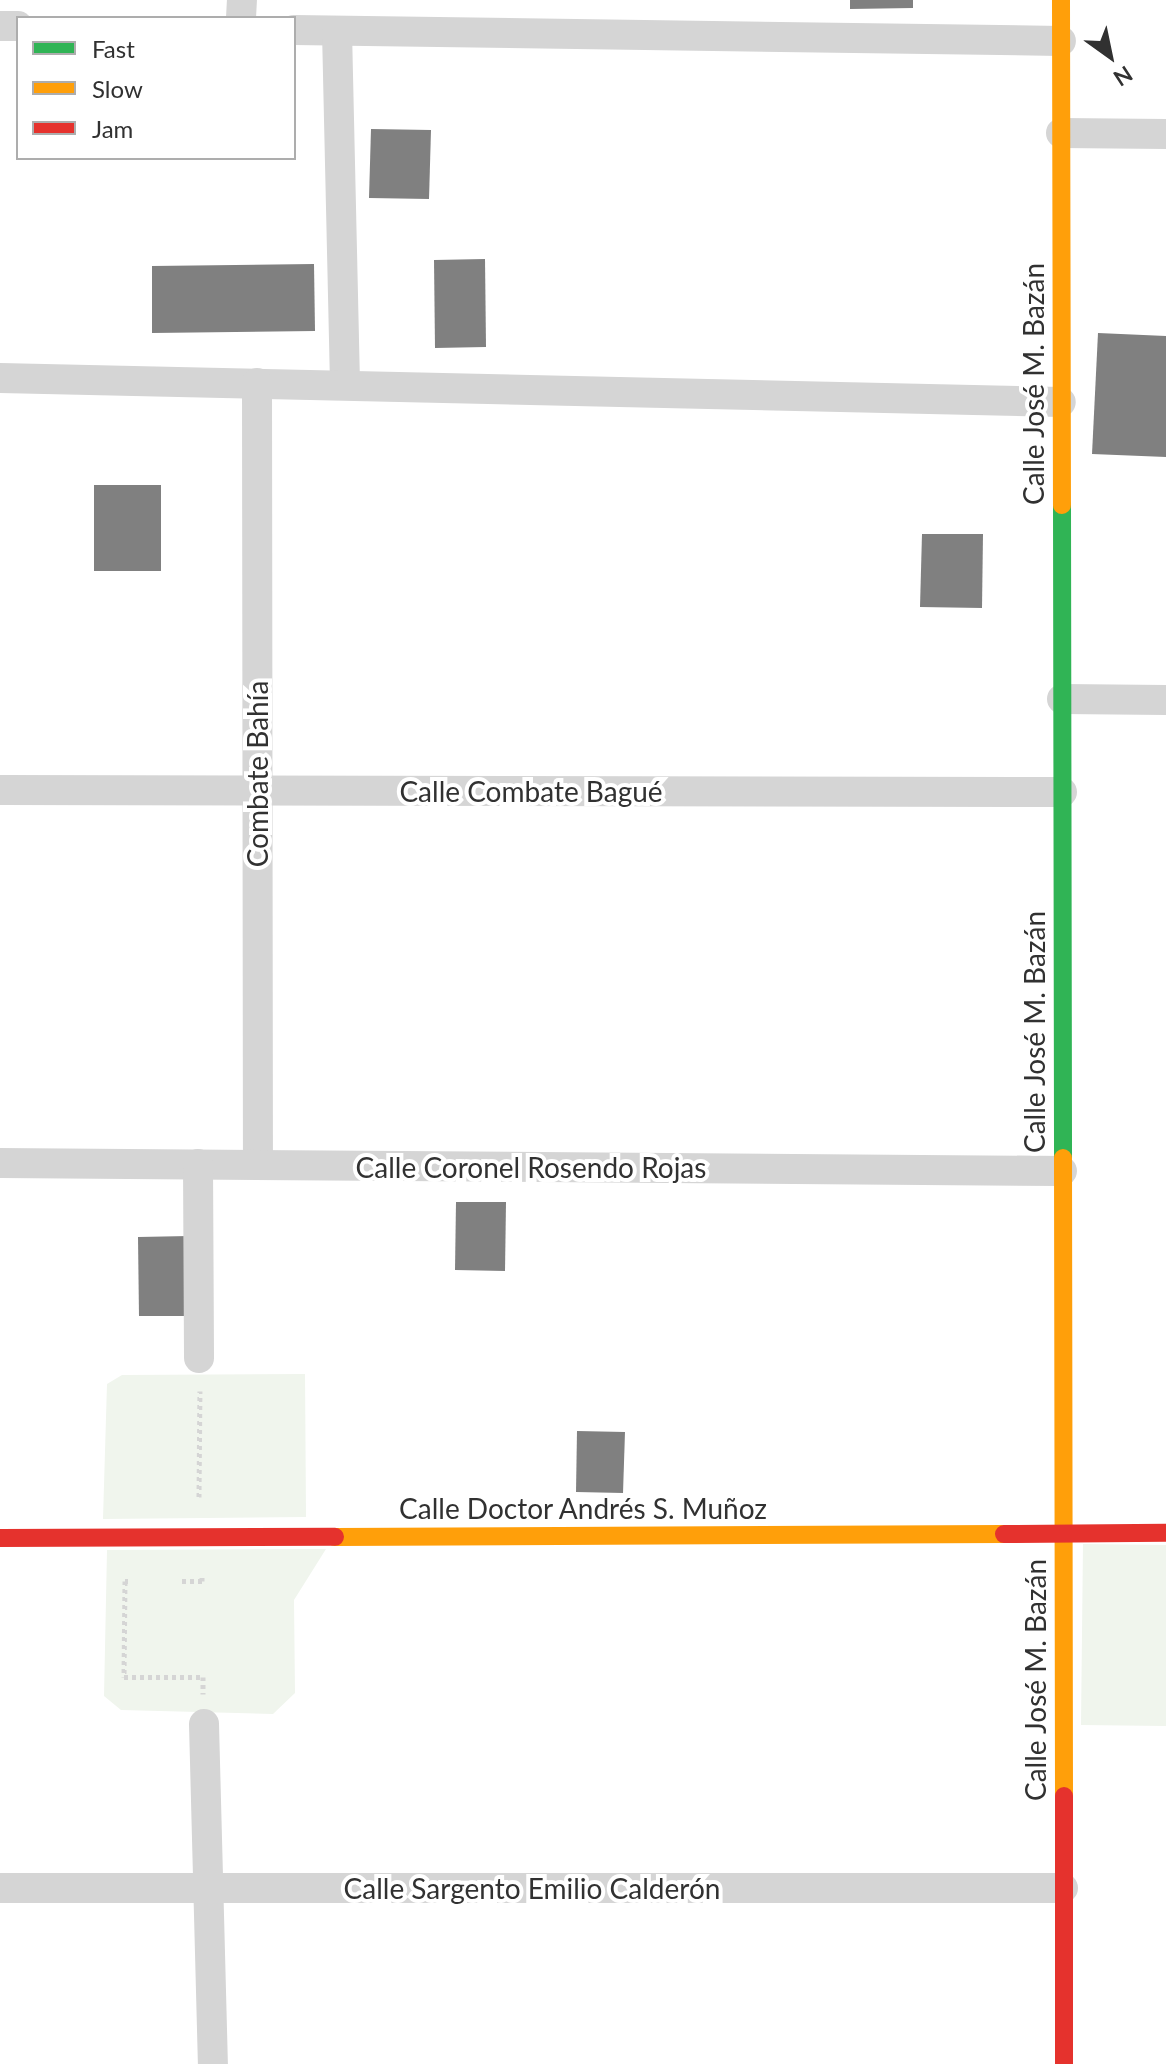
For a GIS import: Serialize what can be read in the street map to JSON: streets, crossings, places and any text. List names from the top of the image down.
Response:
{
  "streets": {
    "street": [
      "Calle José M. Bazán",
      "Combate Bahía",
      "Calle Combate Bagué",
      "Calle Coronel Rosendo Rojas",
      "Calle Doctor Andrés S. Muñoz",
      "Calle Sargento Emilio Calderón"
    ]
  },
  "crossings": [
    ["Calle José M. Bazán", "Calle Combate Bagué"],
    ["Calle José M. Bazán", "Calle Coronel Rosendo Rojas"],
    ["Calle José M. Bazán", "Calle Doctor Andrés S. Muñoz"],
    ["Calle José M. Bazán", "Calle Sargento Emilio Calderón"],
    ["Combate Bahía", "Calle Combate Bagué"],
    ["Combate Bahía", "Calle Coronel Rosendo Rojas"]
  ],
  "legend": ["Fast", "Slow", "Jam"],
  "north": "bottom right"
}
